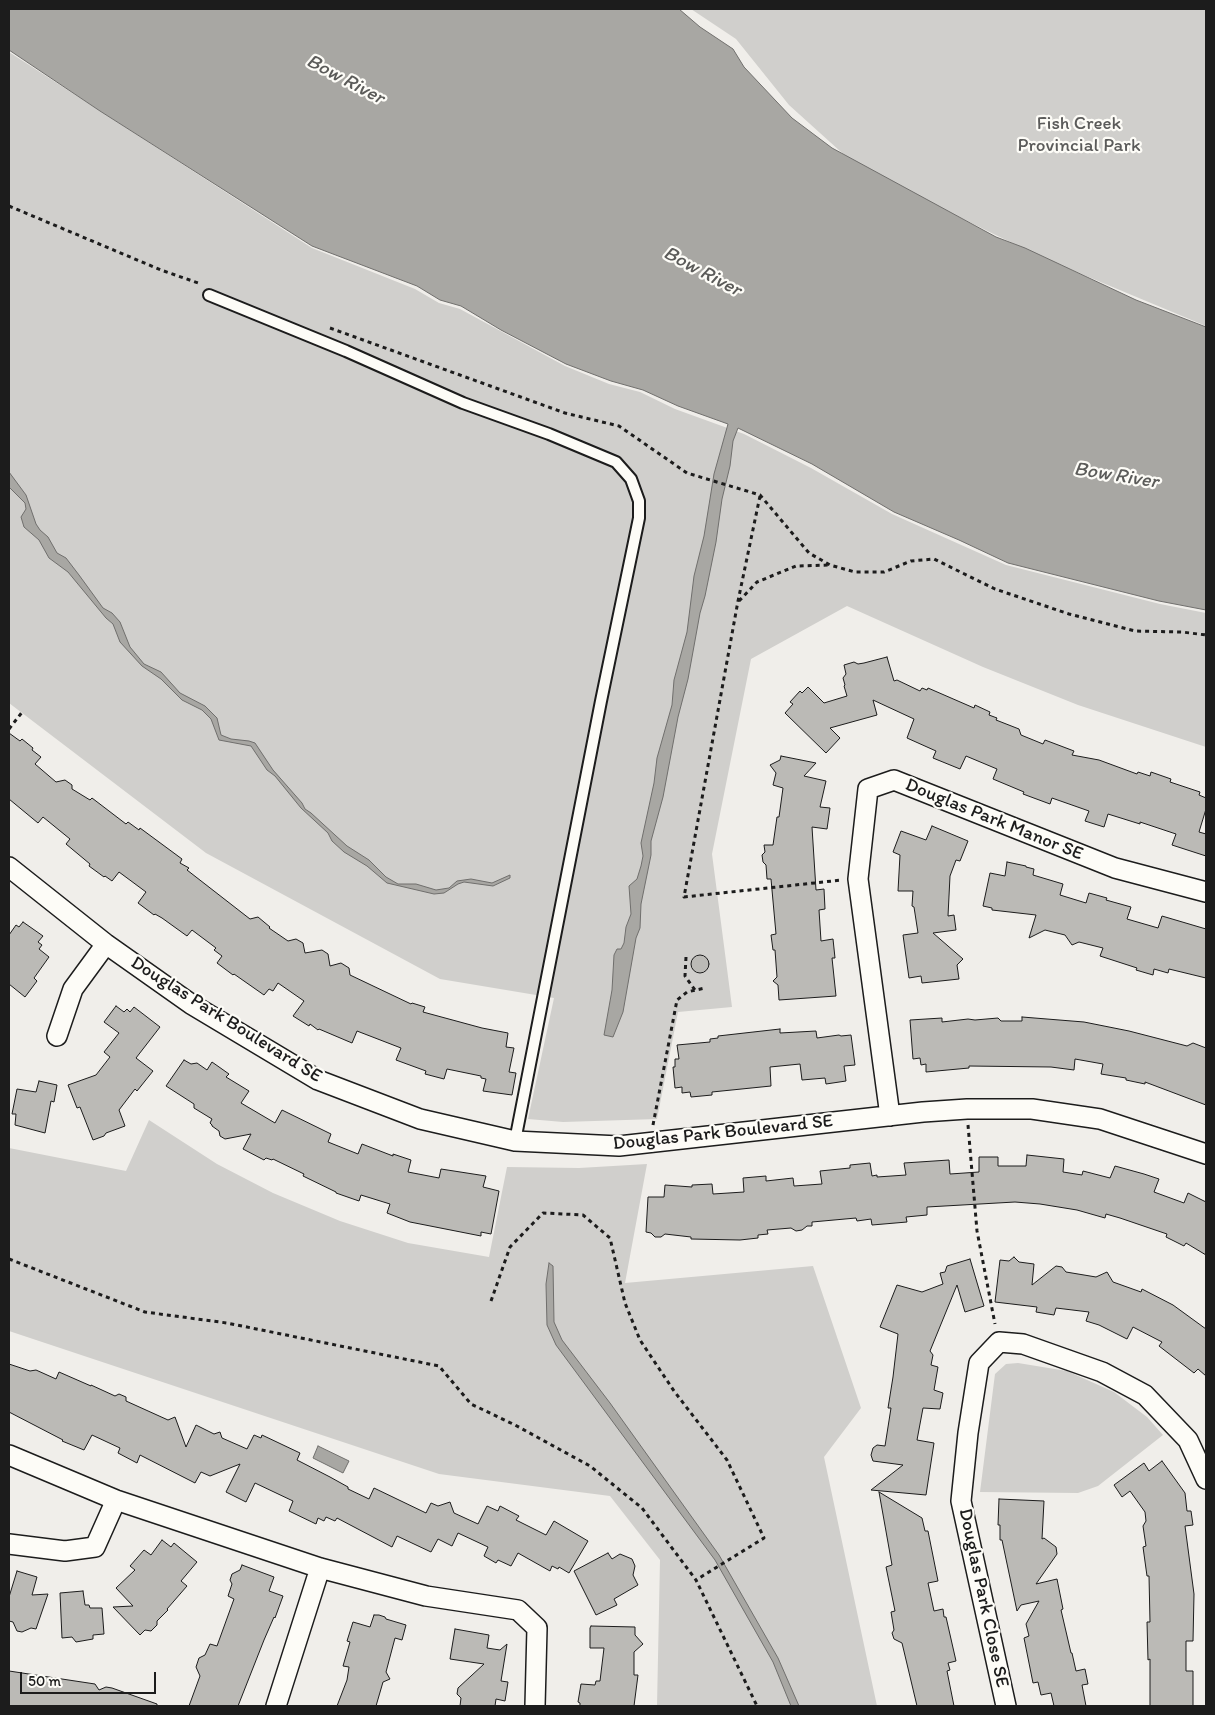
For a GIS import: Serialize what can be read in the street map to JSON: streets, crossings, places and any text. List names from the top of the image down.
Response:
{
  "streets": {
    "street": ["Douglas Park Manor SE", "Douglas Park Boulevard SE", "Douglas Park Close SE"]
  },
  "crossings": [
    ["Douglas Park Manor SE", "Douglas Park Boulevard SE"]
  ],
  "water": ["Bow River"],
  "parks": ["Fish Creek Provincial Park"],
  "scale_bar": "50 m"
}
